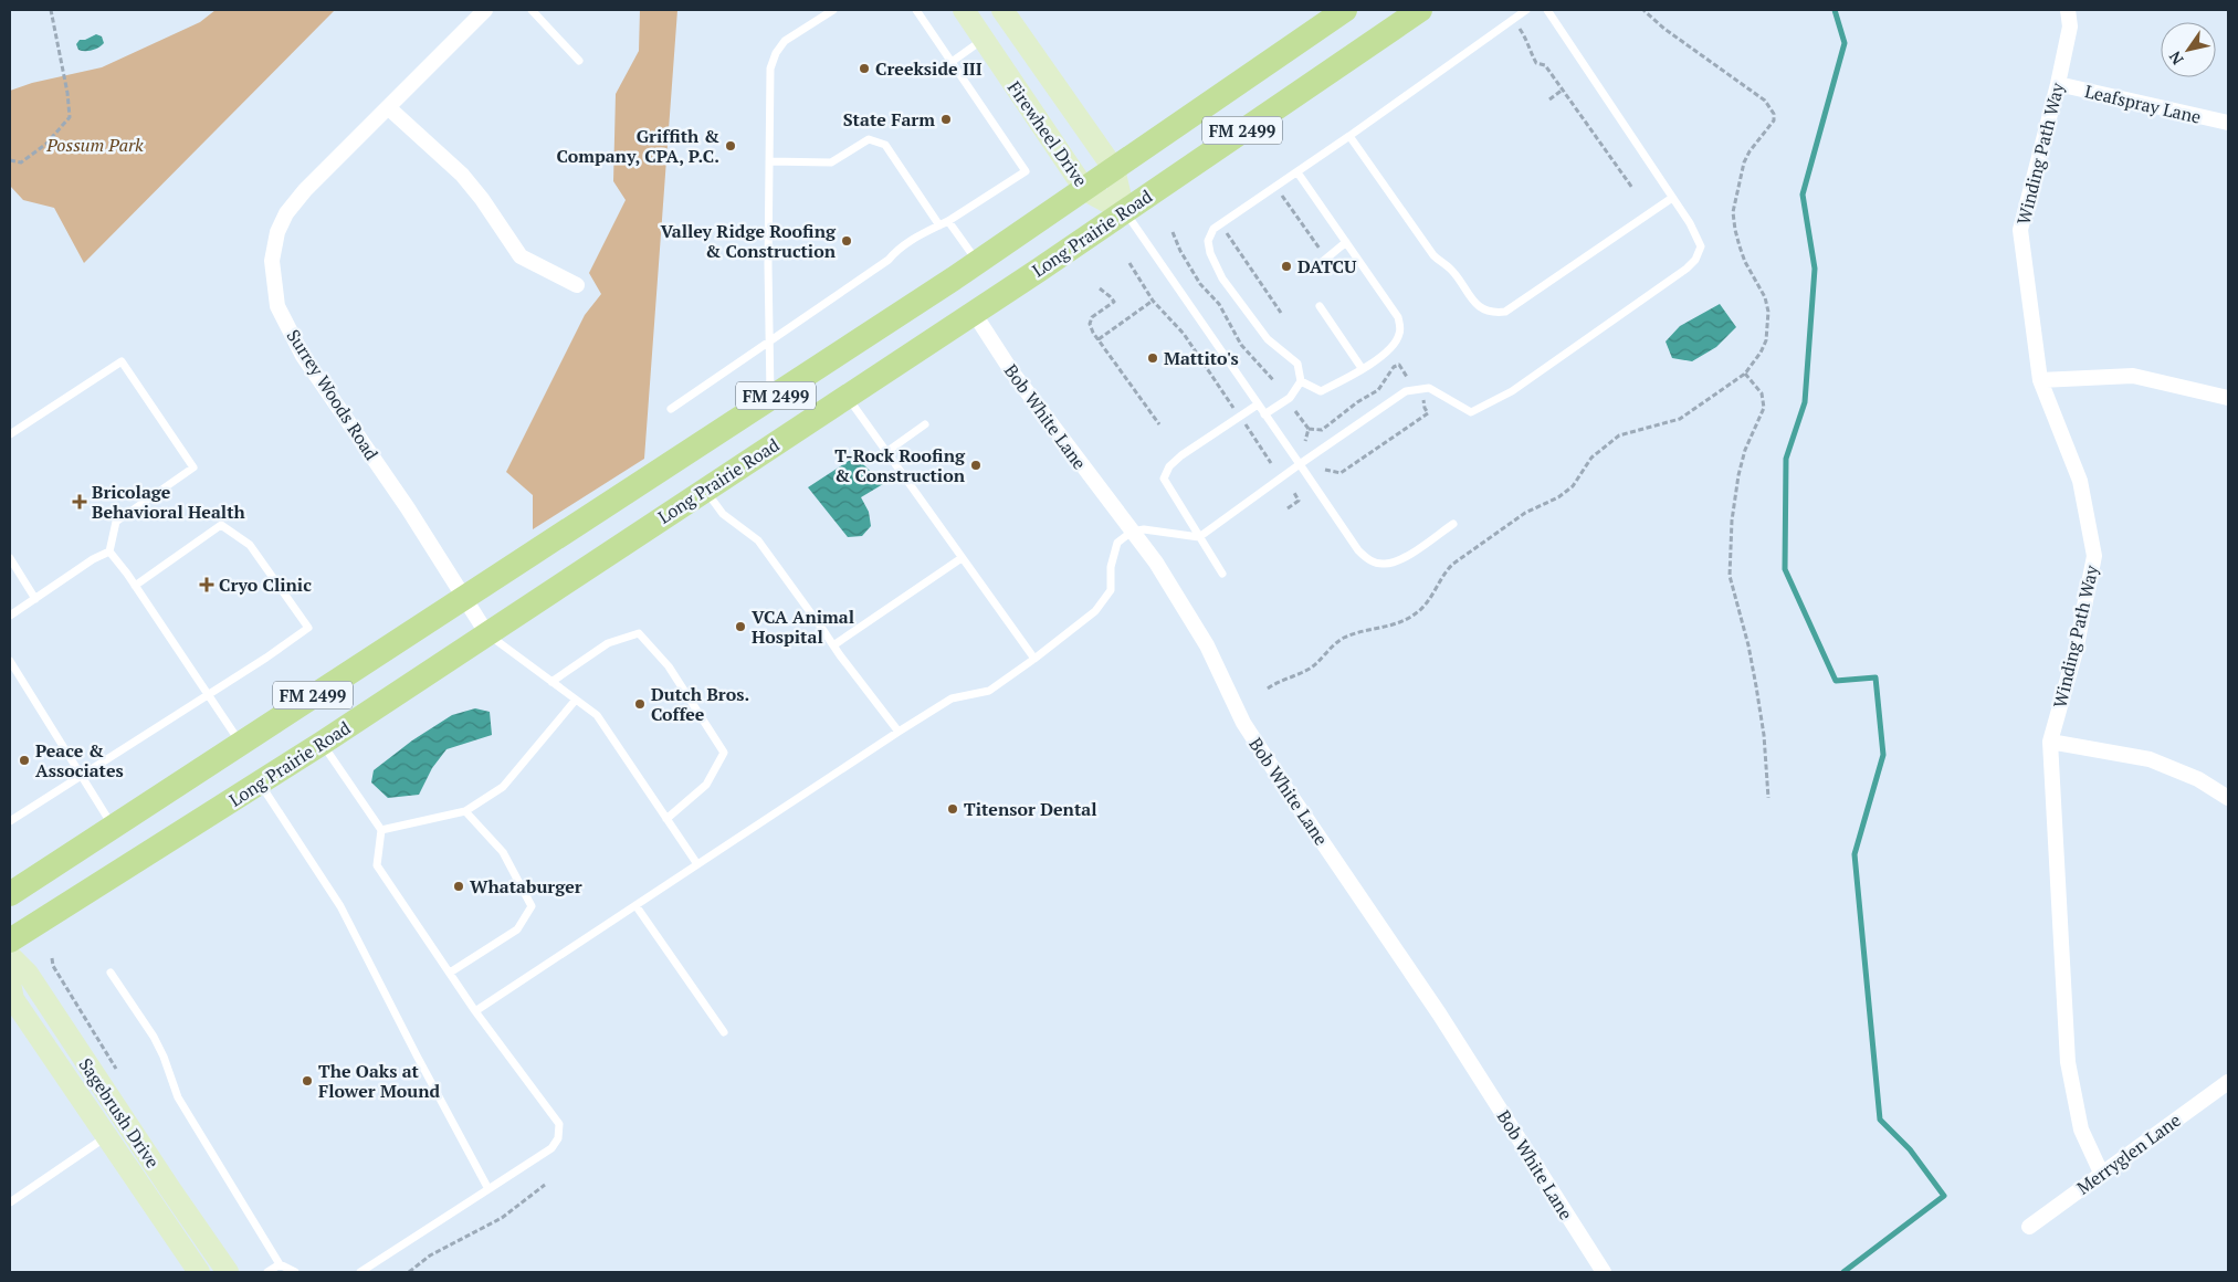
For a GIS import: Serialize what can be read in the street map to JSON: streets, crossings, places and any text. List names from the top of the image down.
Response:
{
  "streets": {
    "main road": ["FM 2499", "Long Prairie Road"],
    "street": [
      "Leafspray Lane",
      "Firewheel Drive",
      "Winding Path Way",
      "Surrey Woods Road",
      "Bob White Lane",
      "Sagebrush Drive",
      "Merryglen Lane"
    ]
  },
  "crossings": [
    ["Leafspray Lane", "Winding Path Way"],
    ["FM 2499", "Firewheel Drive"],
    ["FM 2499", "Surrey Woods Road"],
    ["Firewheel Drive", "Long Prairie Road"],
    ["Winding Path Way", "Merryglen Lane"],
    ["Long Prairie Road", "Surrey Woods Road"],
    ["Long Prairie Road", "Bob White Lane"]
  ],
  "parks": ["Possum Park"],
  "places": {
    "other": [
      "Creekside III",
      "State Farm",
      "Griffith & Company, CPA, P.C.",
      "Valley Ridge Roofing & Construction",
      "DATCU",
      "Mattito's",
      "T-Rock Roofing & Construction",
      "VCA Animal Hospital",
      "Dutch Bros. Coffee",
      "Peace & Associates",
      "Titensor Dental",
      "Whataburger",
      "The Oaks at Flower Mound"
    ],
    "health": ["Bricolage Behavioral Health", "Cryo Clinic"]
  },
  "north": "bottom left"
}
